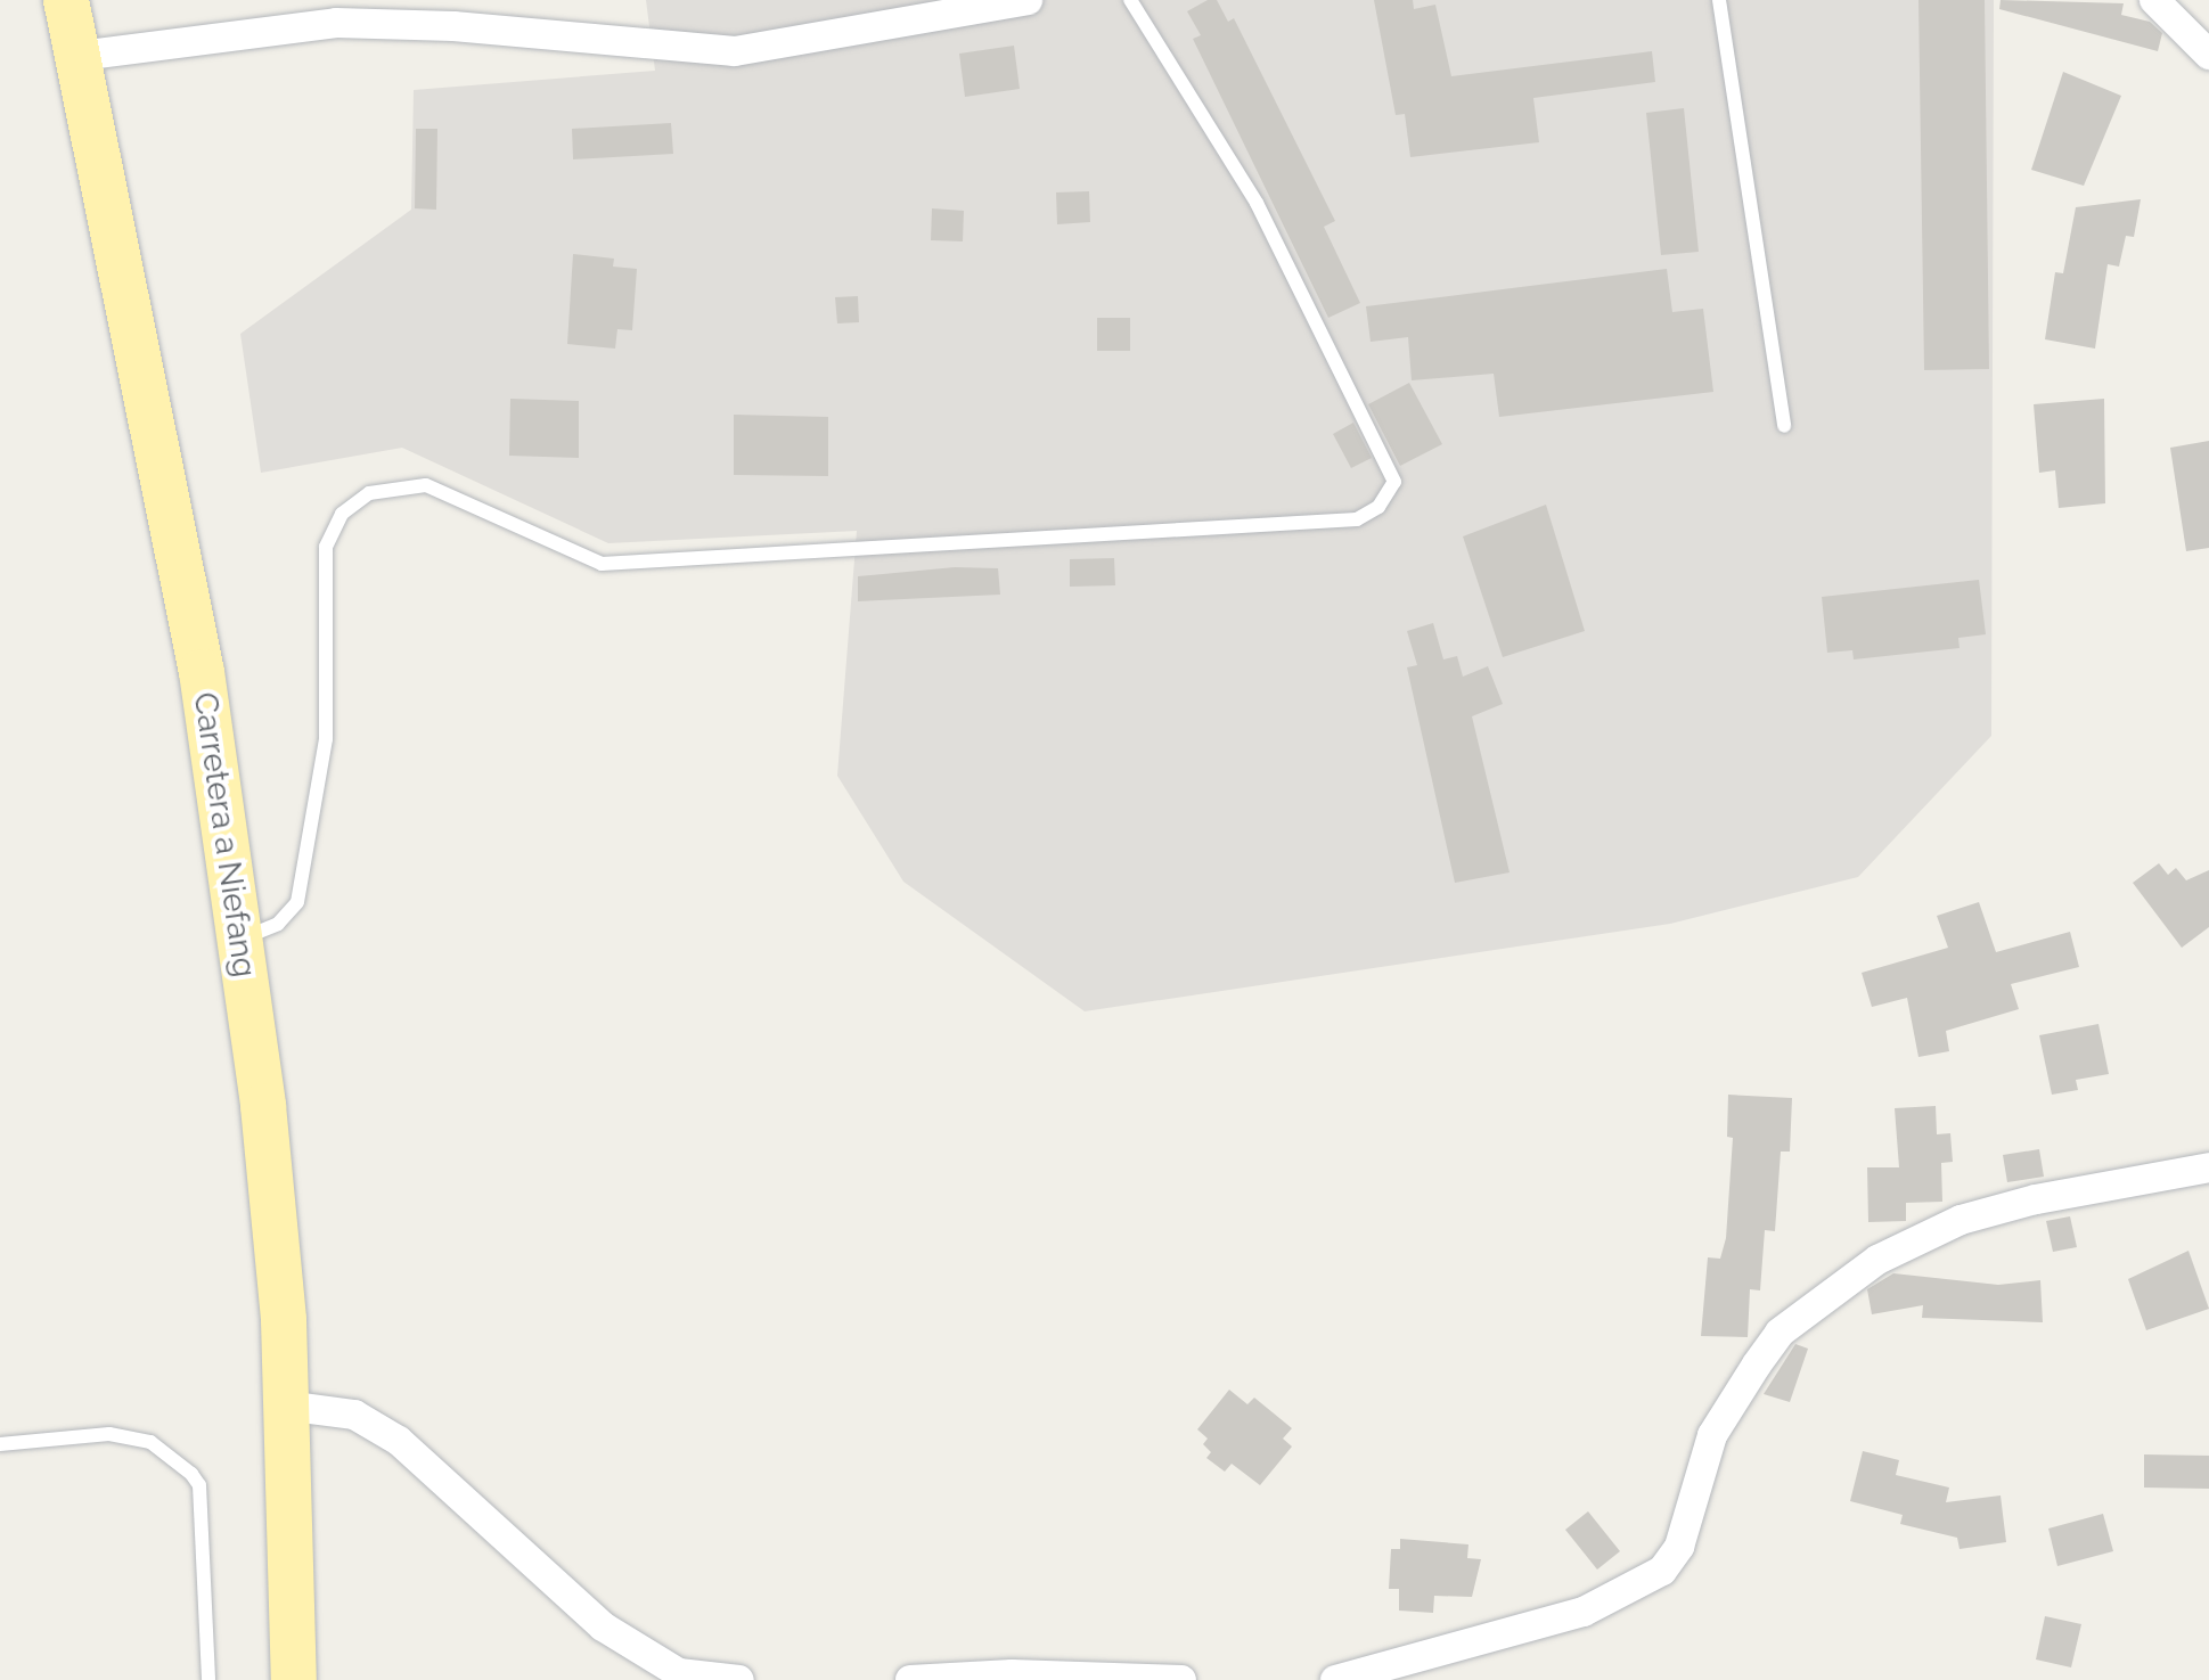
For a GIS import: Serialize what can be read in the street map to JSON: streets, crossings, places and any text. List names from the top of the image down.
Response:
{
  "streets": {
    "main road": ["Carretera a Niefang"]
  }
}
